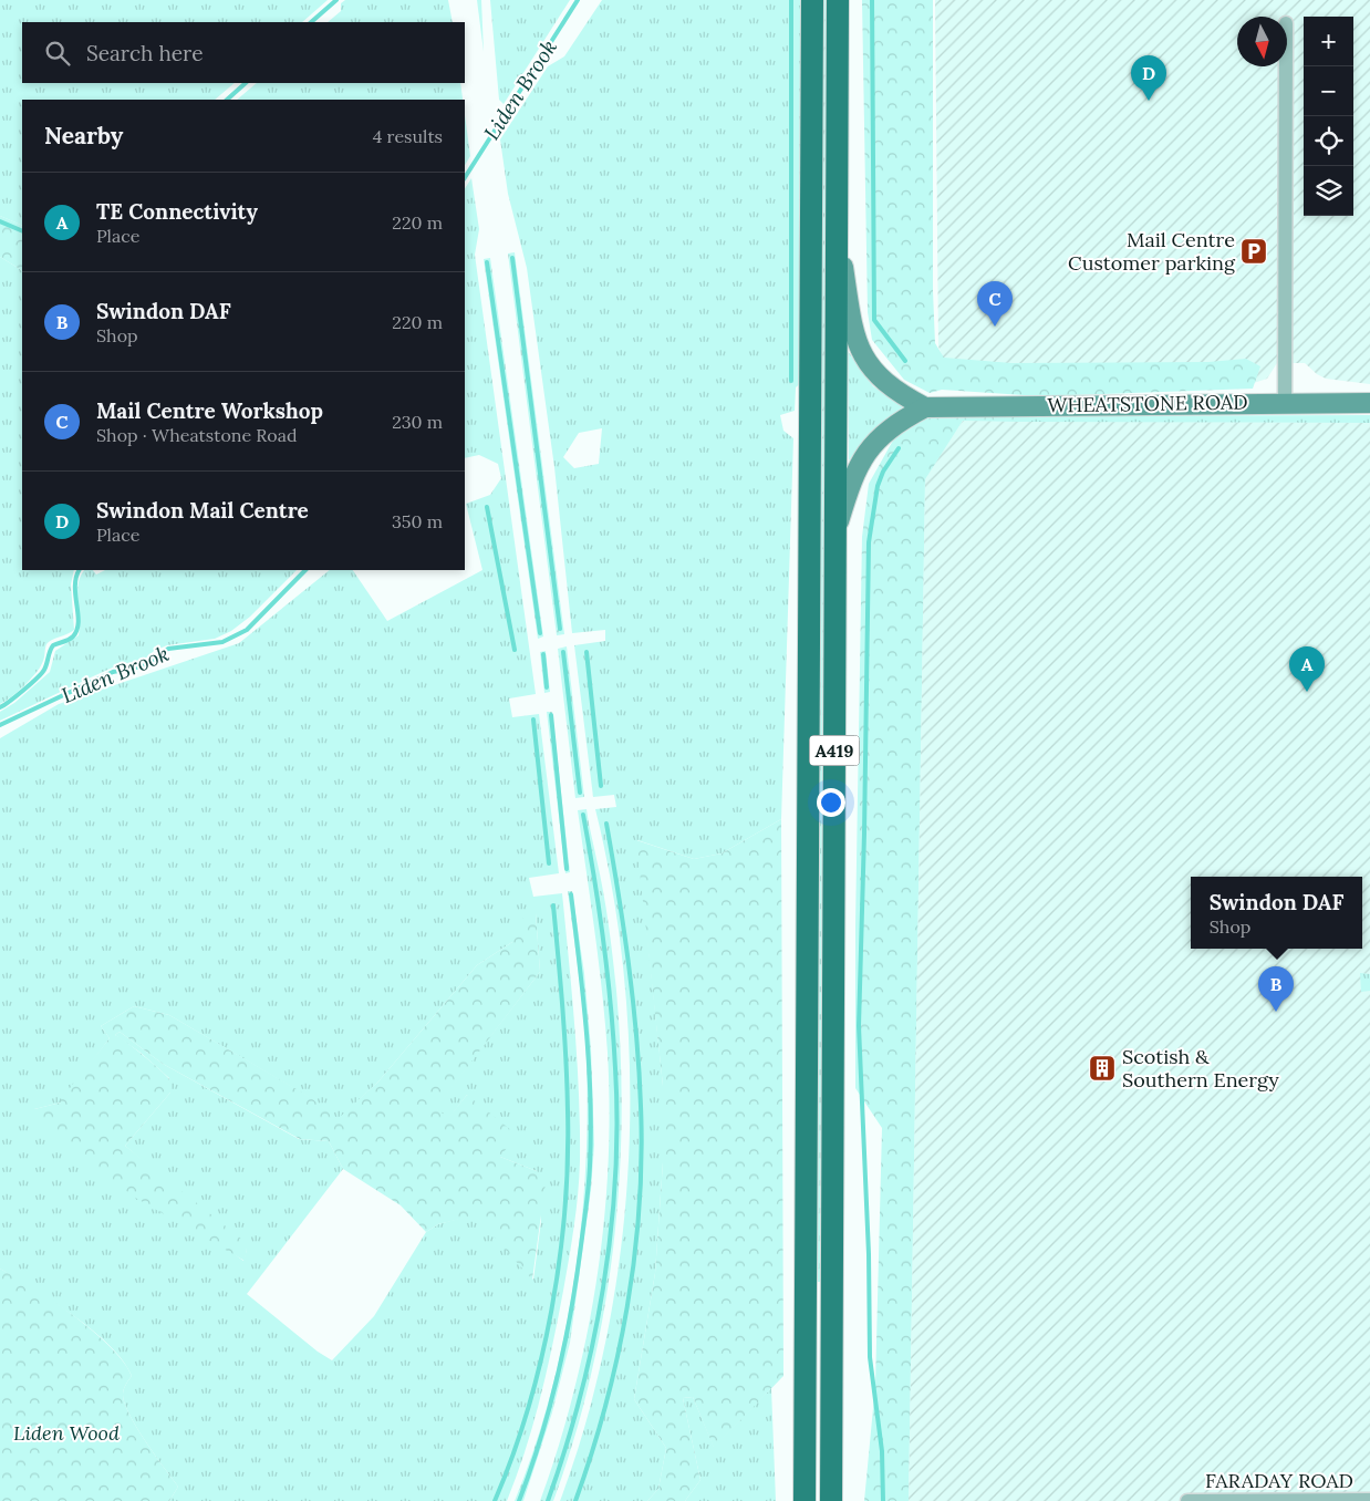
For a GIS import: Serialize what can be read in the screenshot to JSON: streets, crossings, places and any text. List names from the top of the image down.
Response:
{
  "streets": {
    "highway": ["A419"],
    "main road": ["WHEATSTONE ROAD"],
    "street": ["FARADAY ROAD"]
  },
  "water": ["Liden Brook"],
  "parks": ["Liden Wood"],
  "places": {
    "parking": ["Mail Centre Customer parking"],
    "building": ["Scotish & Southern Energy"]
  },
  "north": "bottom",
  "page": {
    "map_buttons": ["+", "−"],
    "search": "Search here",
    "pins": [
      "D",
      "C",
      "A",
      "B"
    ],
    "heading": ["Nearby", "4 results"],
    "list": [
      {
        "mark": "A",
        "name": "TE Connectivity",
        "note": "Place",
        "value": "220 m"
      },
      {
        "mark": "B",
        "name": "Swindon DAF",
        "note": "Shop",
        "value": "220 m"
      },
      {
        "mark": "C",
        "name": "Mail Centre Workshop",
        "note": "Shop · Wheatstone Road",
        "value": "230 m"
      },
      {
        "mark": "D",
        "name": "Swindon Mail Centre",
        "note": "Place",
        "value": "350 m"
      }
    ],
    "popup": ["Swindon DAF", "Shop"]
  }
}
